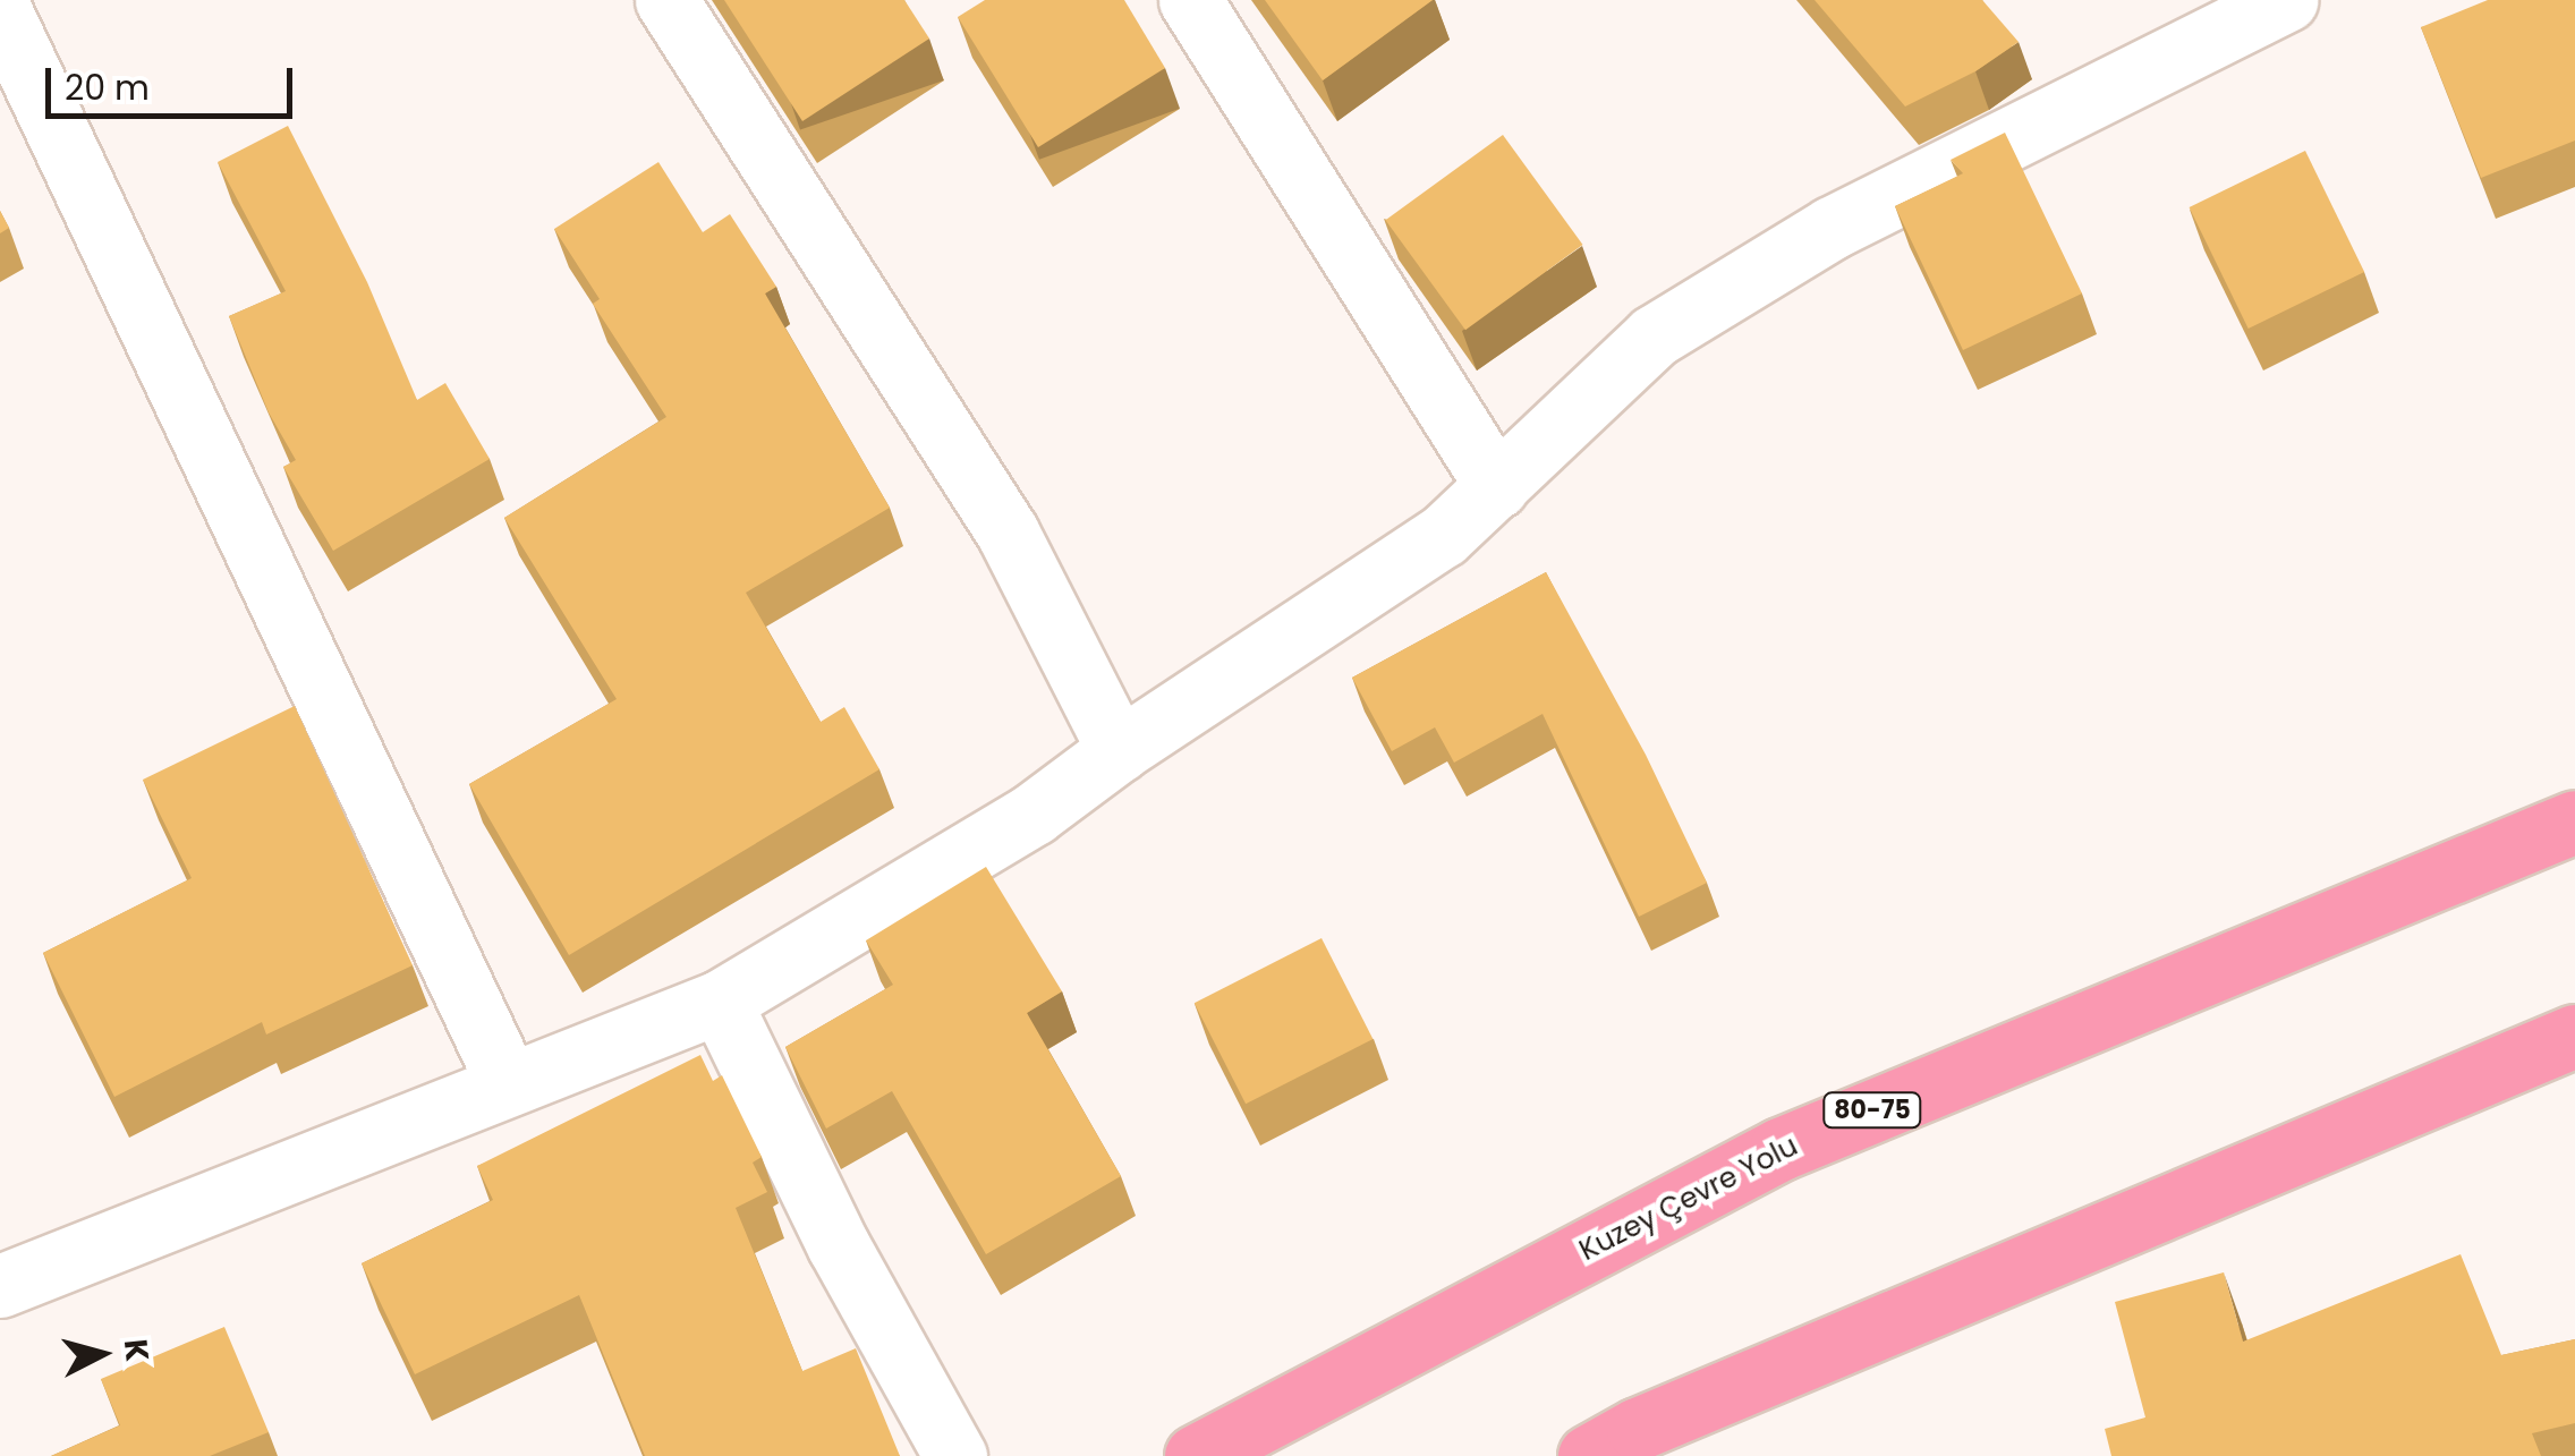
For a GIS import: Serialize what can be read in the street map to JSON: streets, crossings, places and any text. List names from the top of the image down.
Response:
{
  "streets": {
    "highway": ["80-75", "Kuzey Çevre Yolu"]
  },
  "scale_bar": "20 m",
  "north": "right"
}
